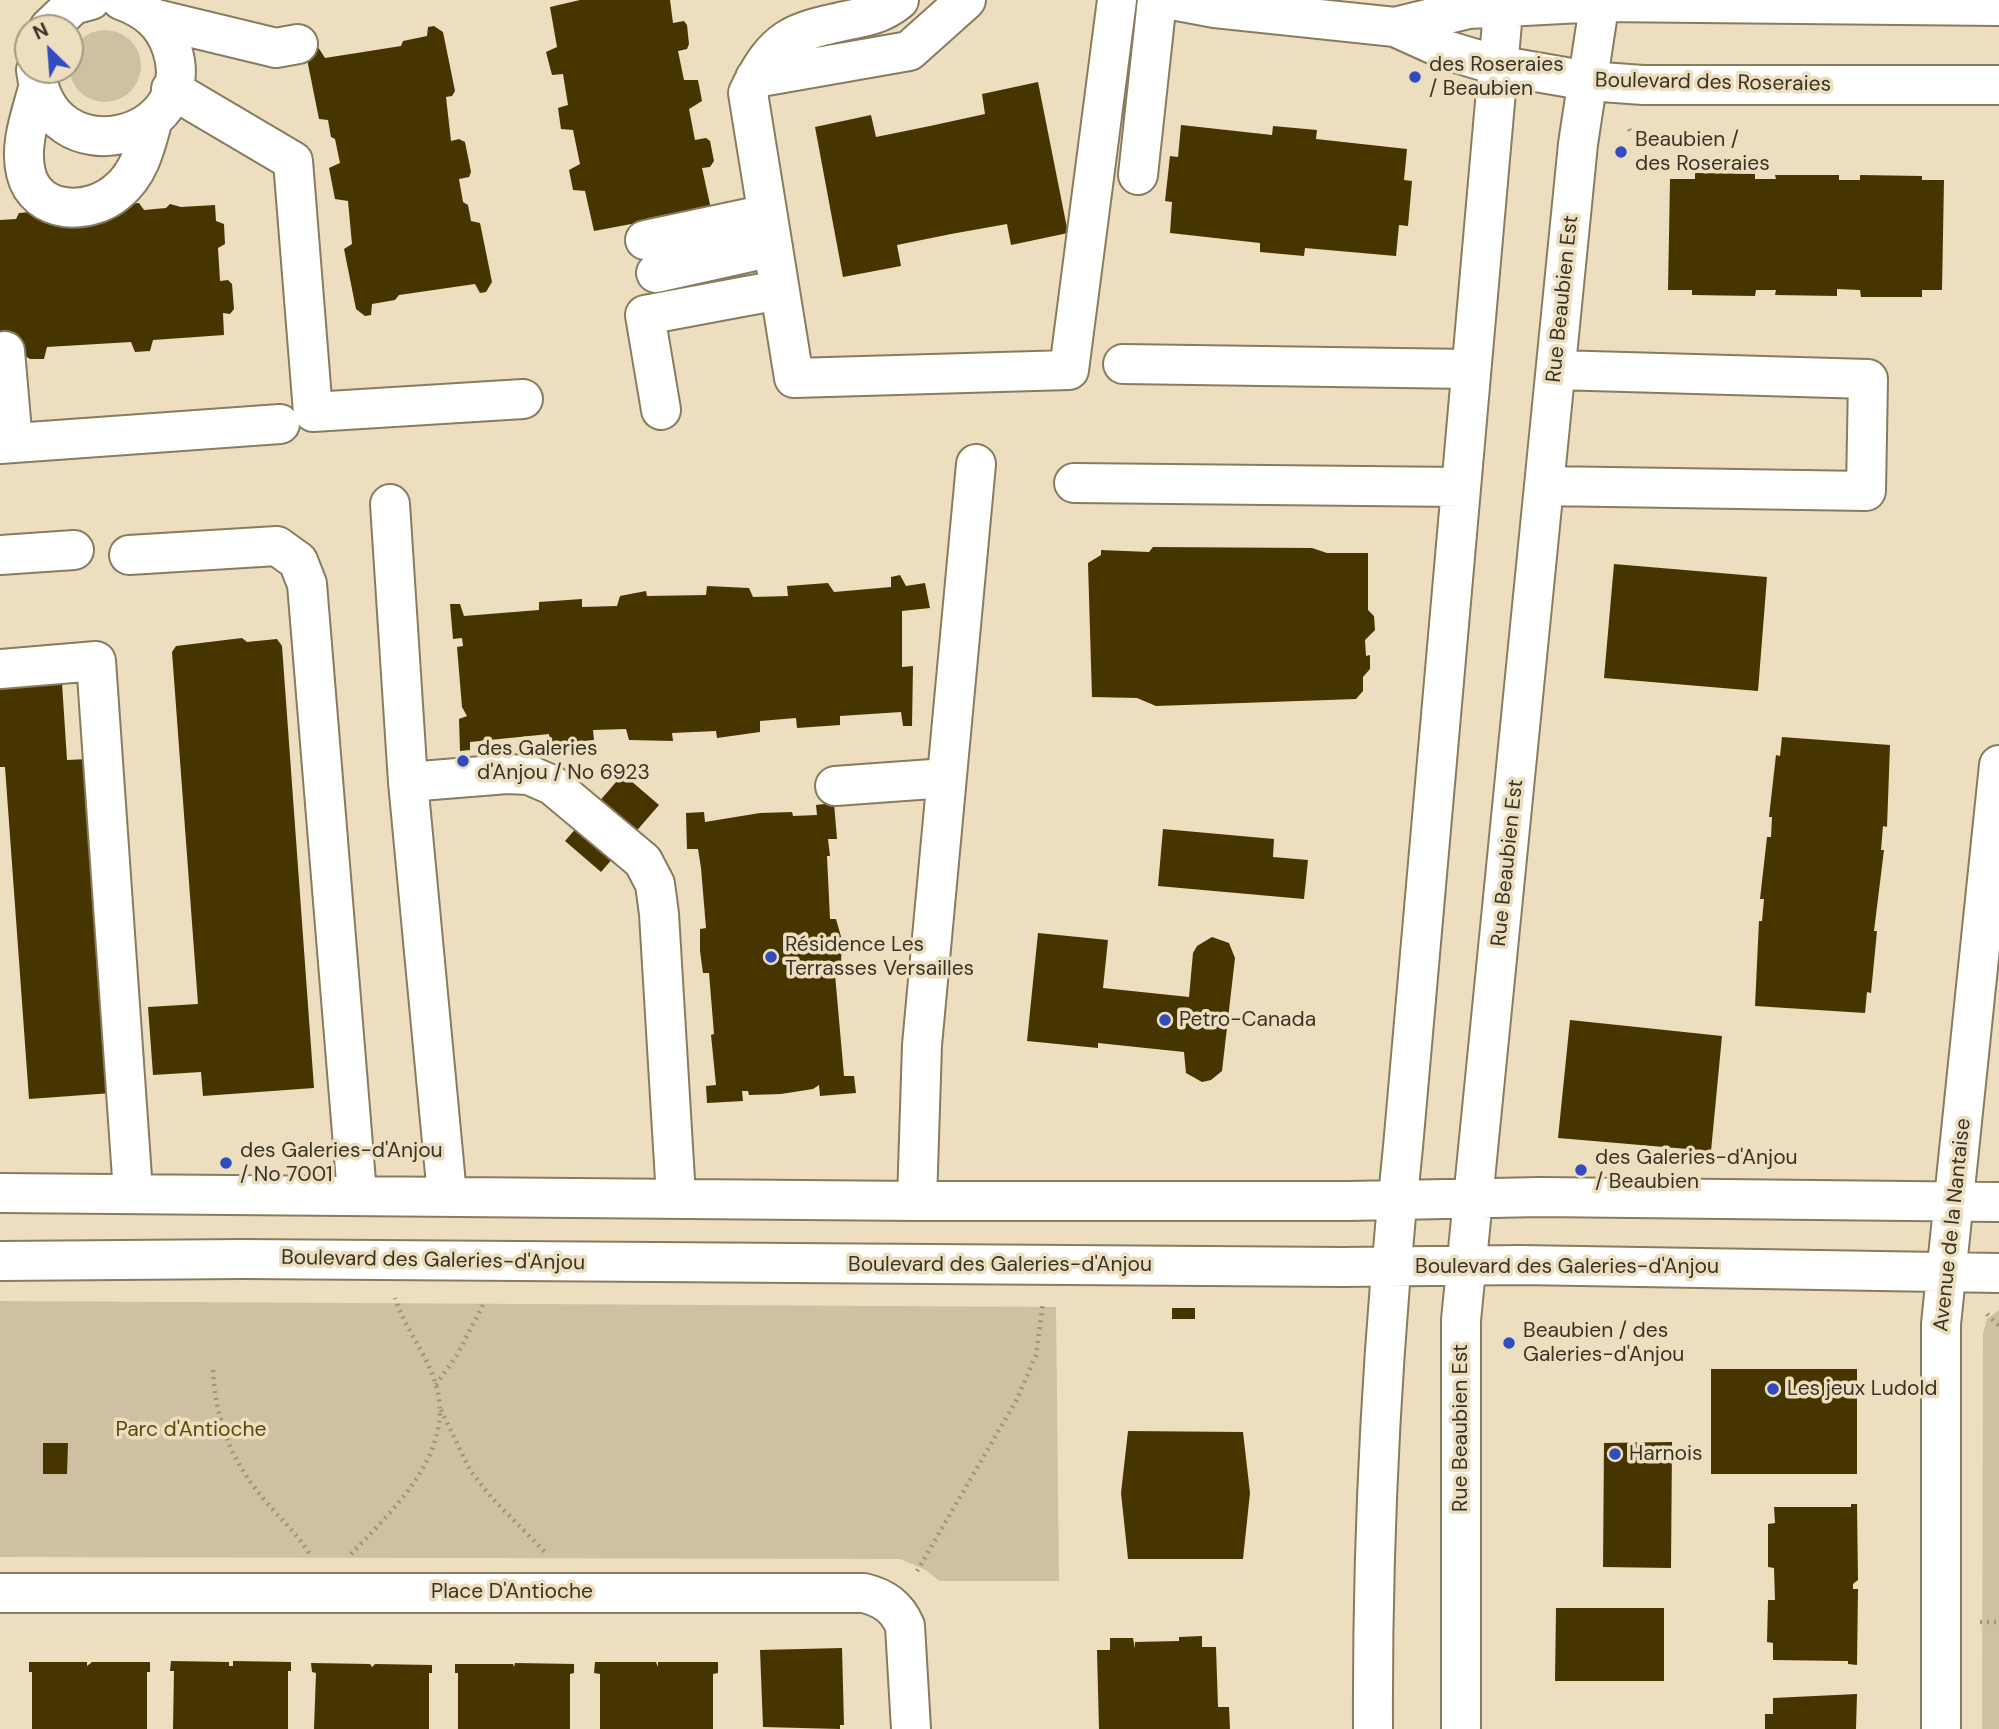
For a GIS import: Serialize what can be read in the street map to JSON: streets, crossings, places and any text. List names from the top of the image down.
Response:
{
  "streets": {
    "street": [
      "Boulevard des Roseraies",
      "Rue Beaubien Est",
      "Avenue de la Nantaise",
      "Boulevard des Galeries-d'Anjou",
      "Place D'Antioche"
    ]
  },
  "crossings": [
    ["Boulevard des Roseraies", "Rue Beaubien Est"],
    ["Rue Beaubien Est", "Boulevard des Galeries-d'Anjou"],
    ["Avenue de la Nantaise", "Boulevard des Galeries-d'Anjou"]
  ],
  "parks": ["Parc d'Antioche"],
  "places": [
    "des Roseraies / Beaubien",
    "Beaubien / des Roseraies",
    "des Galeries d'Anjou / No 6923",
    "Résidence Les Terrasses Versailles",
    "Petro-Canada",
    "des Galeries-d'Anjou / No 7001",
    "des Galeries-d'Anjou / Beaubien",
    "Beaubien / des Galeries-d'Anjou",
    "Les jeux Ludold",
    "Harnois"
  ],
  "north": "top left"
}
